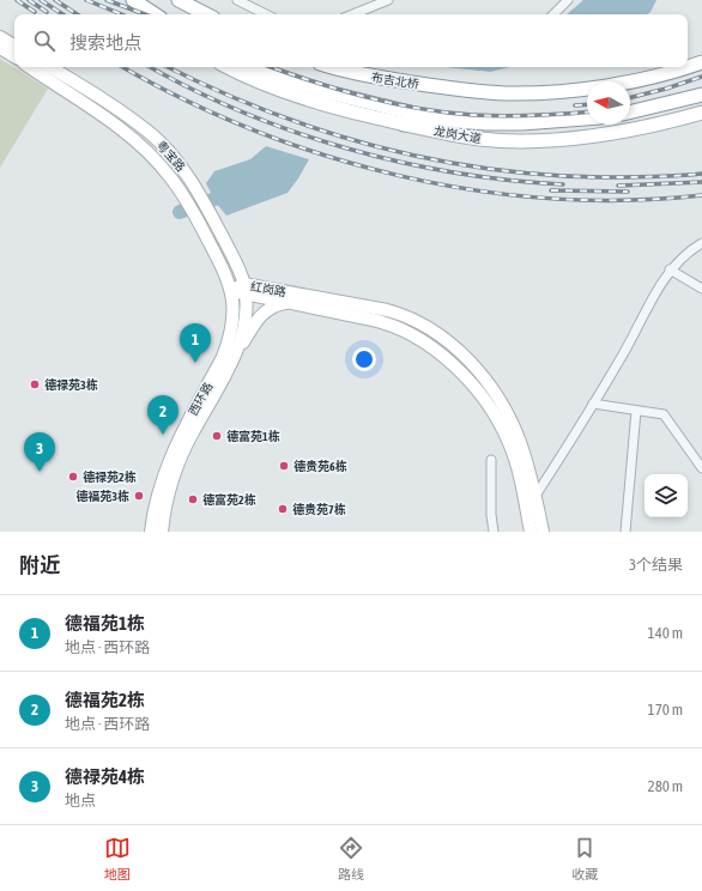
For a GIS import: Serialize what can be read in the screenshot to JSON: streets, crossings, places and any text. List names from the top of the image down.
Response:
{
  "streets": {
    "main road": [
      "布吉北桥",
      "龙岗大道",
      "粤宝路",
      "红岗路",
      "西环路"
    ]
  },
  "crossings": [
    ["粤宝路", "红岗路"],
    ["粤宝路", "西环路"],
    ["红岗路", "西环路"]
  ],
  "places": [
    "德禄苑3栋",
    "德富苑1栋",
    "德贵苑6栋",
    "德禄苑2栋",
    "德福苑3栋",
    "德富苑2栋",
    "德贵苑7栋"
  ],
  "north": "left",
  "page": {
    "search": "搜索地点",
    "pins": ["1", "2", "3"],
    "heading": ["附近", "3个结果"],
    "list": [
      {
        "mark": "1",
        "name": "德福苑1栋",
        "note": "地点 · 西环路",
        "value": "140 m"
      },
      {
        "mark": "2",
        "name": "德福苑2栋",
        "note": "地点 · 西环路",
        "value": "170 m"
      },
      {
        "mark": "3",
        "name": "德禄苑4栋",
        "note": "地点",
        "value": "280 m"
      }
    ],
    "nav": ["地图", "路线", "收藏"]
  }
}
